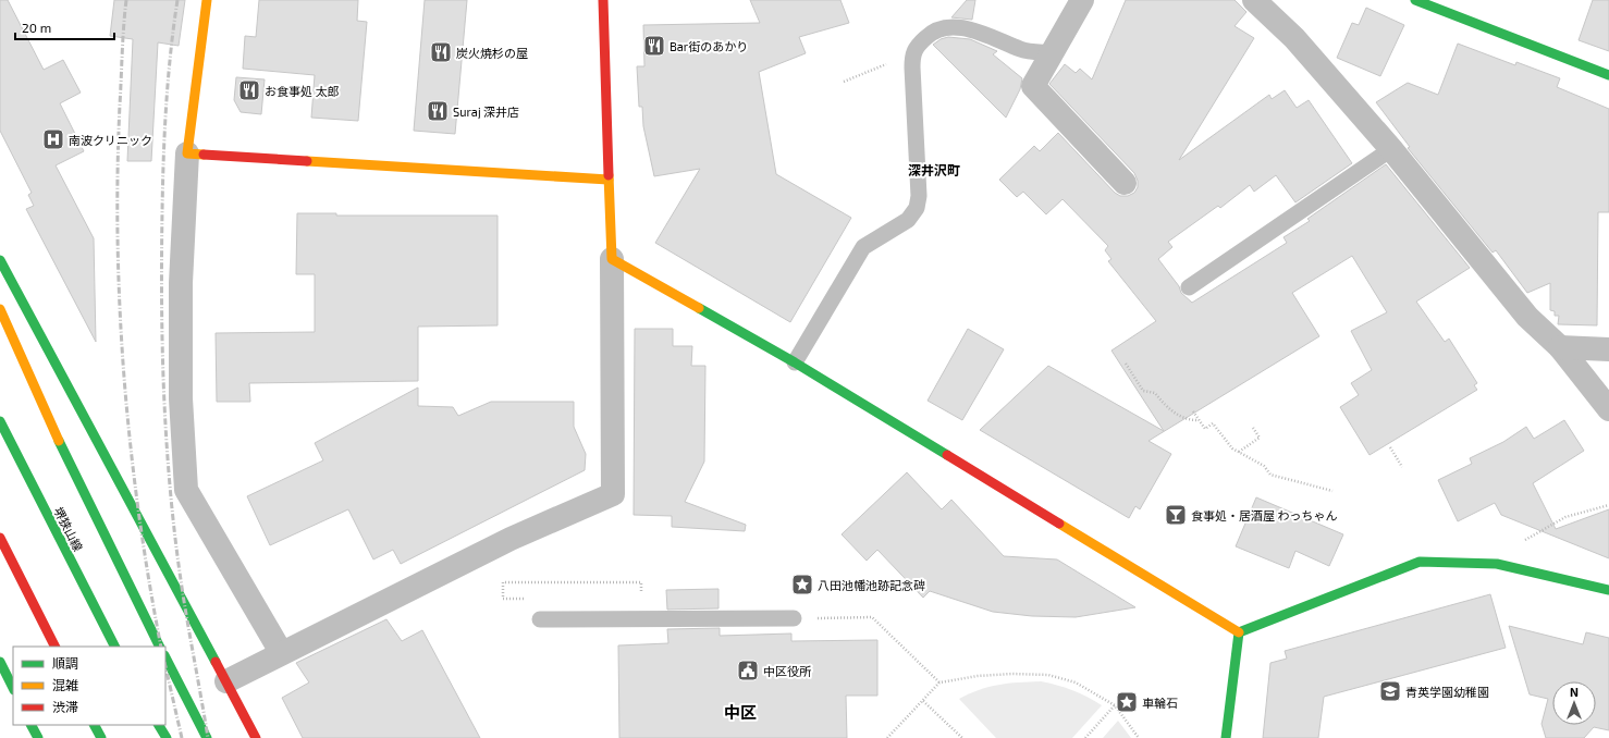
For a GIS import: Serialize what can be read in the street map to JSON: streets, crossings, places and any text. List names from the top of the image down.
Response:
{
  "streets": {
    "street": ["堺狭山線"]
  },
  "districts": ["深井沢町", "中区"],
  "places": {
    "restaurant": [
      "Bar街のあかり",
      "炭火焼杉の屋",
      "お食事処 太郎",
      "Suraj 深井店"
    ],
    "hospital": ["南波クリニック"],
    "bar": ["食事処・居酒屋 わっちゃん"],
    "place": ["八田池幡池跡記念碑", "車輪石"],
    "public building": ["中区役所"],
    "school or university": ["青英学園幼稚園"]
  },
  "legend": ["順調", "混雑", "渋滞"],
  "scale_bar": "20 m",
  "north": "top"
}
